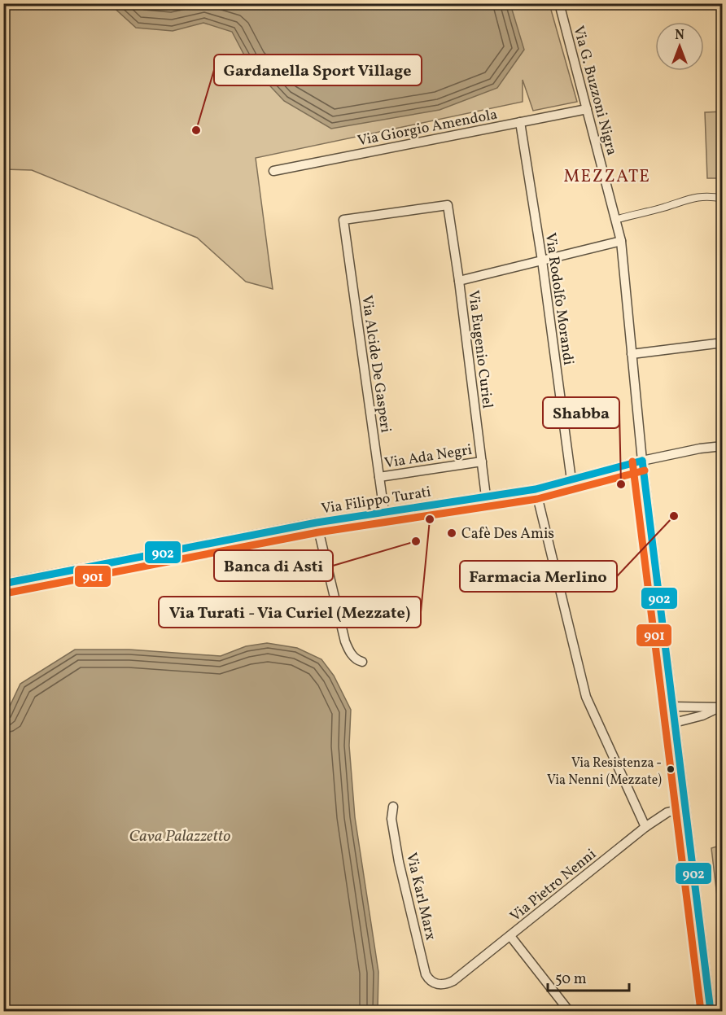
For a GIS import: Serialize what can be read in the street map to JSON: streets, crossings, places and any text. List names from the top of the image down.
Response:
{
  "streets": {
    "street": [
      "Via G. Buzzoni Nigra",
      "Via Giorgio Amendola",
      "Via Rodolfo Morandi",
      "Via Eugenio Curiel",
      "Via Alcide De Gasperi",
      "Via Ada Negri",
      "Via Filippo Turati",
      "Via Pietro Nenni",
      "Via Karl Marx"
    ]
  },
  "crossings": [
    ["Via G. Buzzoni Nigra", "Via Giorgio Amendola"],
    ["Via G. Buzzoni Nigra", "Via Filippo Turati"],
    ["Via G. Buzzoni Nigra", "Via Pietro Nenni"],
    ["Via Giorgio Amendola", "Via Rodolfo Morandi"],
    ["Via Rodolfo Morandi", "Via Filippo Turati"],
    ["Via Eugenio Curiel", "Via Alcide De Gasperi"],
    ["Via Eugenio Curiel", "Via Ada Negri"],
    ["Via Eugenio Curiel", "Via Filippo Turati"],
    ["Via Alcide De Gasperi", "Via Ada Negri"],
    ["Via Alcide De Gasperi", "Via Filippo Turati"],
    ["Via Pietro Nenni", "Via Karl Marx"]
  ],
  "districts": ["MEZZATE"],
  "water": ["Cava Palazzetto"],
  "places": [
    "Gardanella Sport Village",
    "Shabba",
    "Farmacia Merlino",
    "Via Turati - Via Curiel (Mezzate)",
    "Cafè Des Amis",
    "Banca di Asti",
    "Via Resistenza - Via Nenni (Mezzate)"
  ],
  "lines": ["transit line 902", "transit line 901"],
  "scale_bar": "50 m",
  "north": "top"
}
